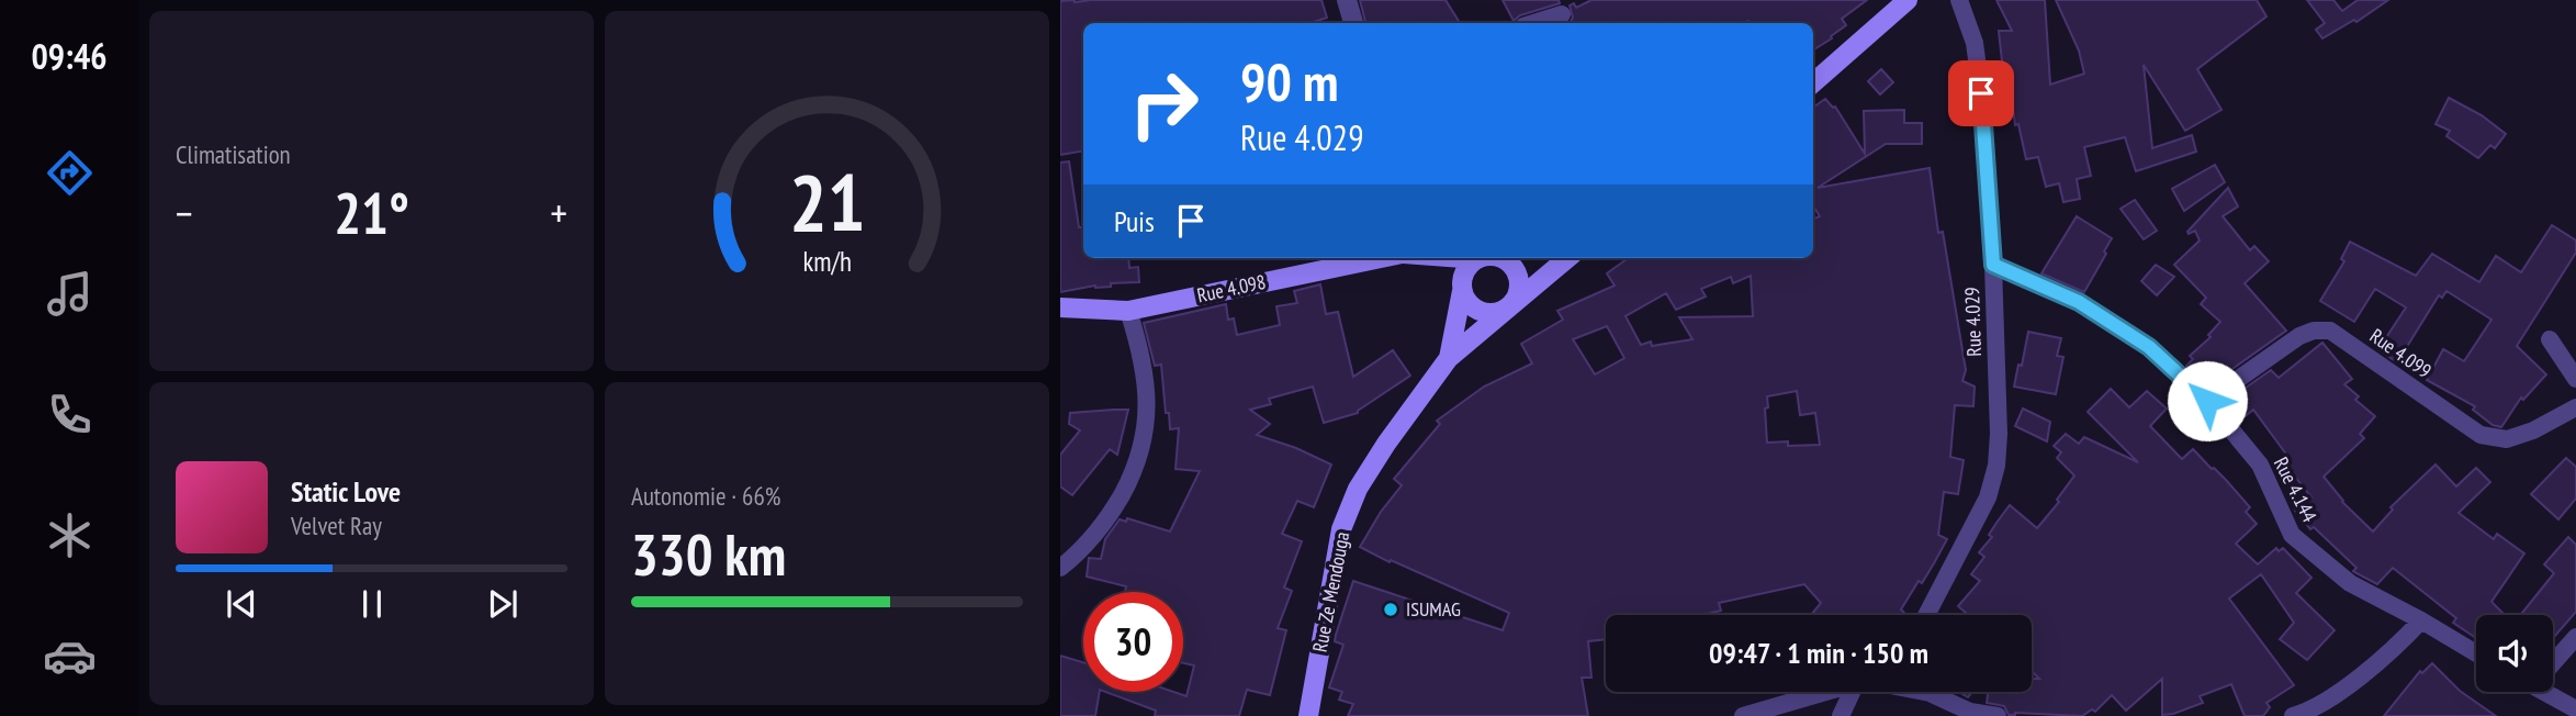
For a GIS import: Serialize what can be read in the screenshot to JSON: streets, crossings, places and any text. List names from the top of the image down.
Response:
{
  "streets": {
    "main road": ["Rue 4.098", "Rue Ze Mendouga"],
    "street": ["Rue 4.029", "Rue 4.099", "Rue 4.144"]
  },
  "crossings": [
    ["Rue 4.029", "Rue 4.144"],
    ["Rue 4.099", "Rue 4.144"]
  ],
  "places": ["ISUMAG"],
  "page": {
    "tabs": "09:46",
    "tile": [
      "Climatisation",
      ["Autonomie · 66%", "330 km"]
    ],
    "turn": ["90 m", "Rue 4.029"],
    "heat": ["−", "21°", "+"],
    "then": "Puis",
    "song": ["Static Love", "Velvet Ray"],
    "limit": "30",
    "trip": "09:47 · 1 min · 150 m",
    "gauge": ["21", "km/h"]
  }
}
